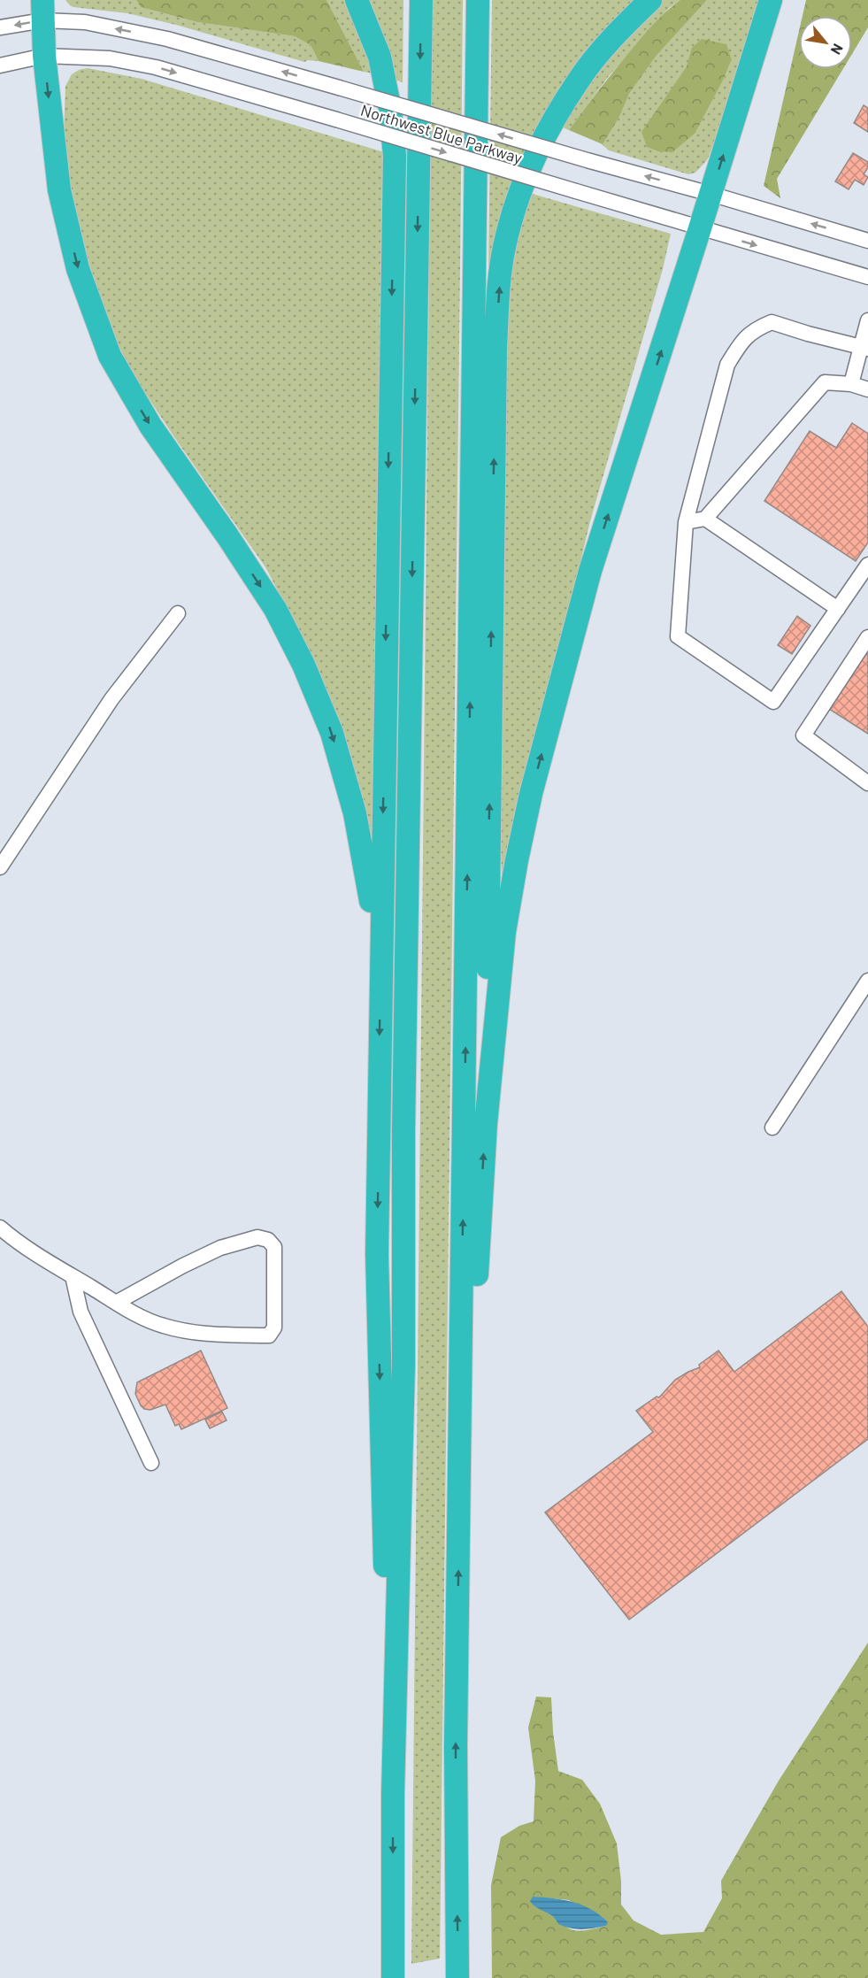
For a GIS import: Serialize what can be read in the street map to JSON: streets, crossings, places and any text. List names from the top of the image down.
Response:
{
  "streets": {
    "street": ["Northwest Blue Parkway"]
  },
  "north": "bottom right"
}
